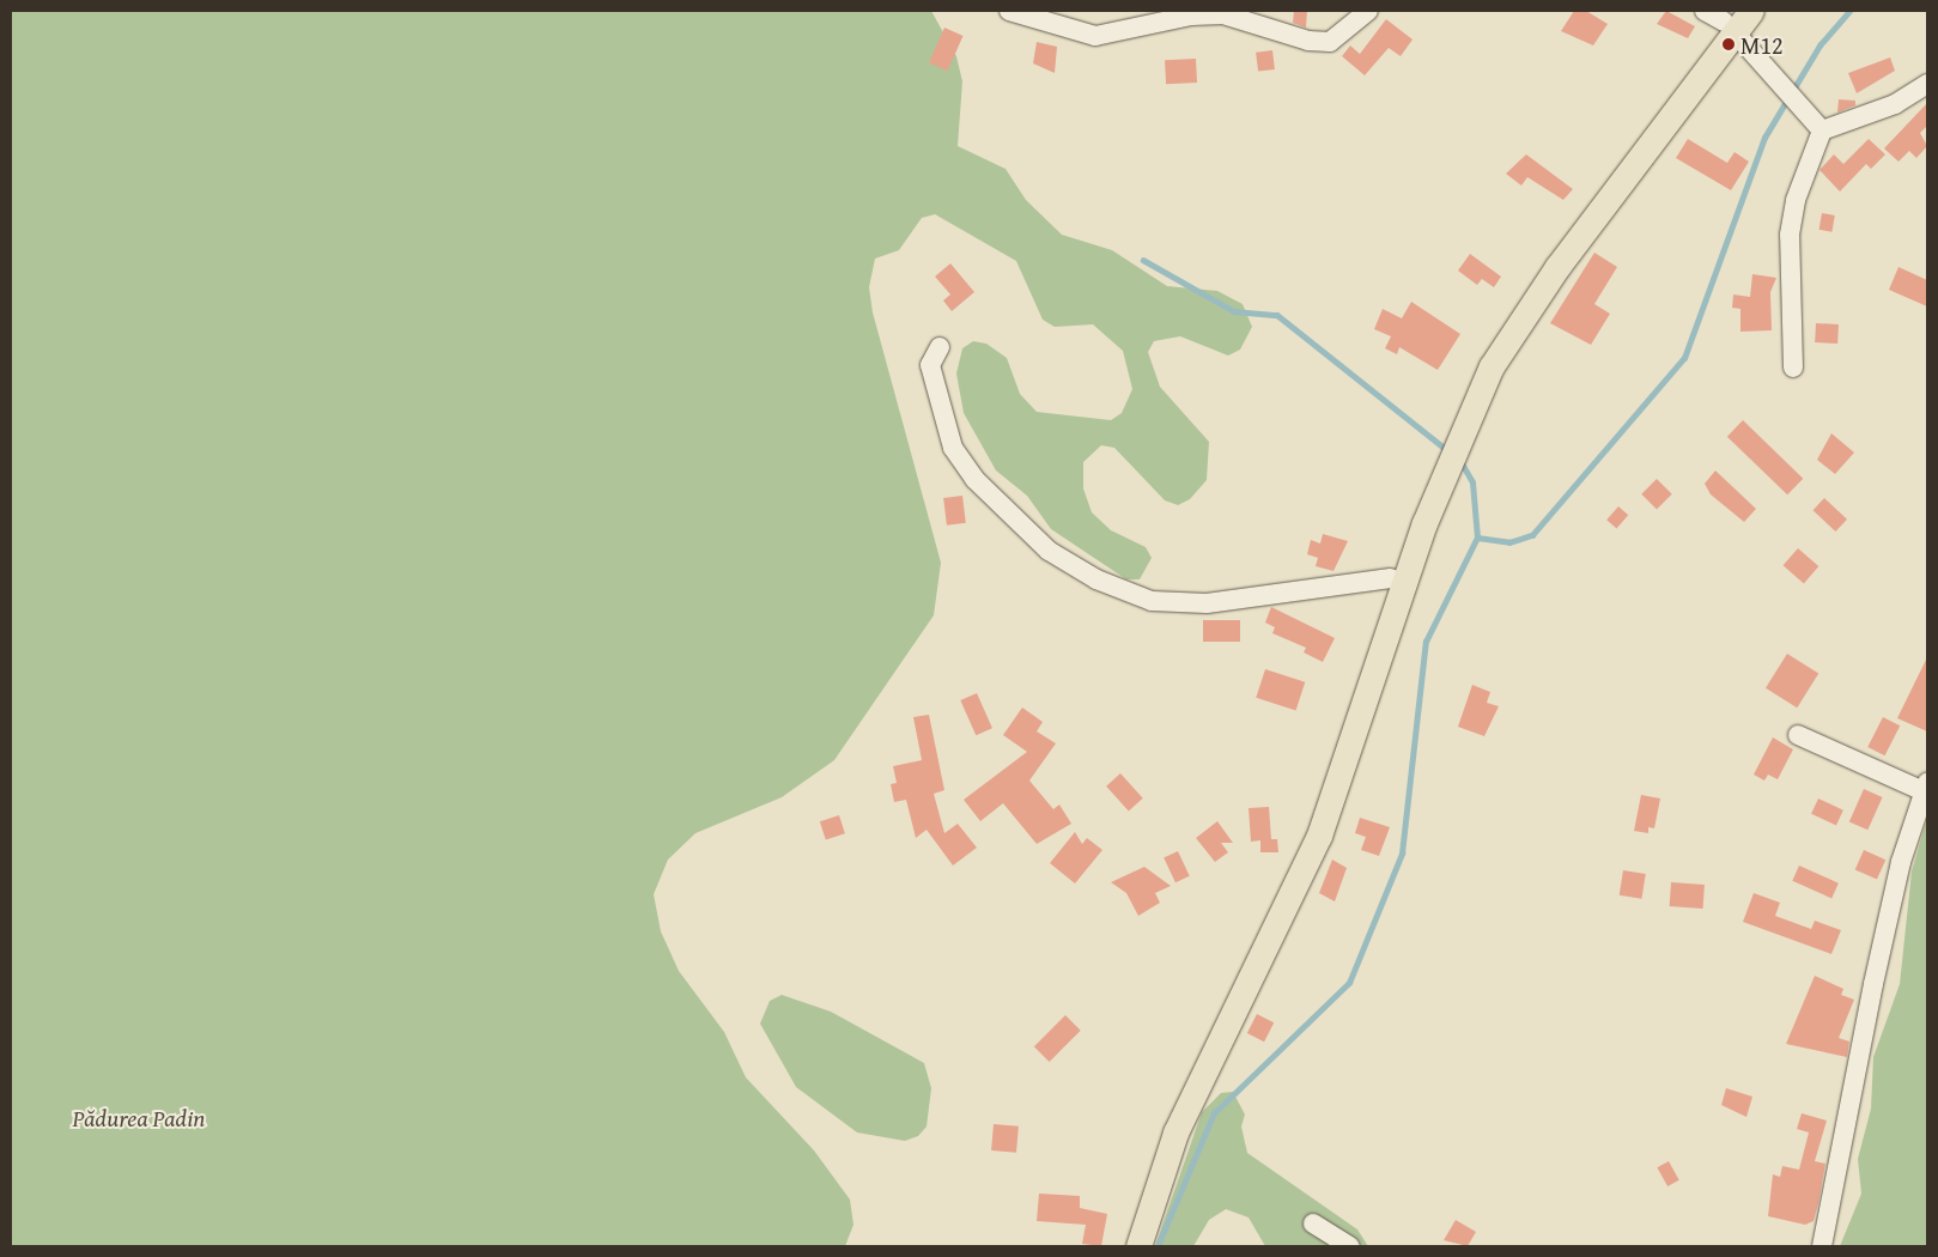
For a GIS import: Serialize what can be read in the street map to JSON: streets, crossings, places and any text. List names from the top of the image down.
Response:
{
  "parks": ["Pădurea Padin"],
  "places": ["M12"]
}
